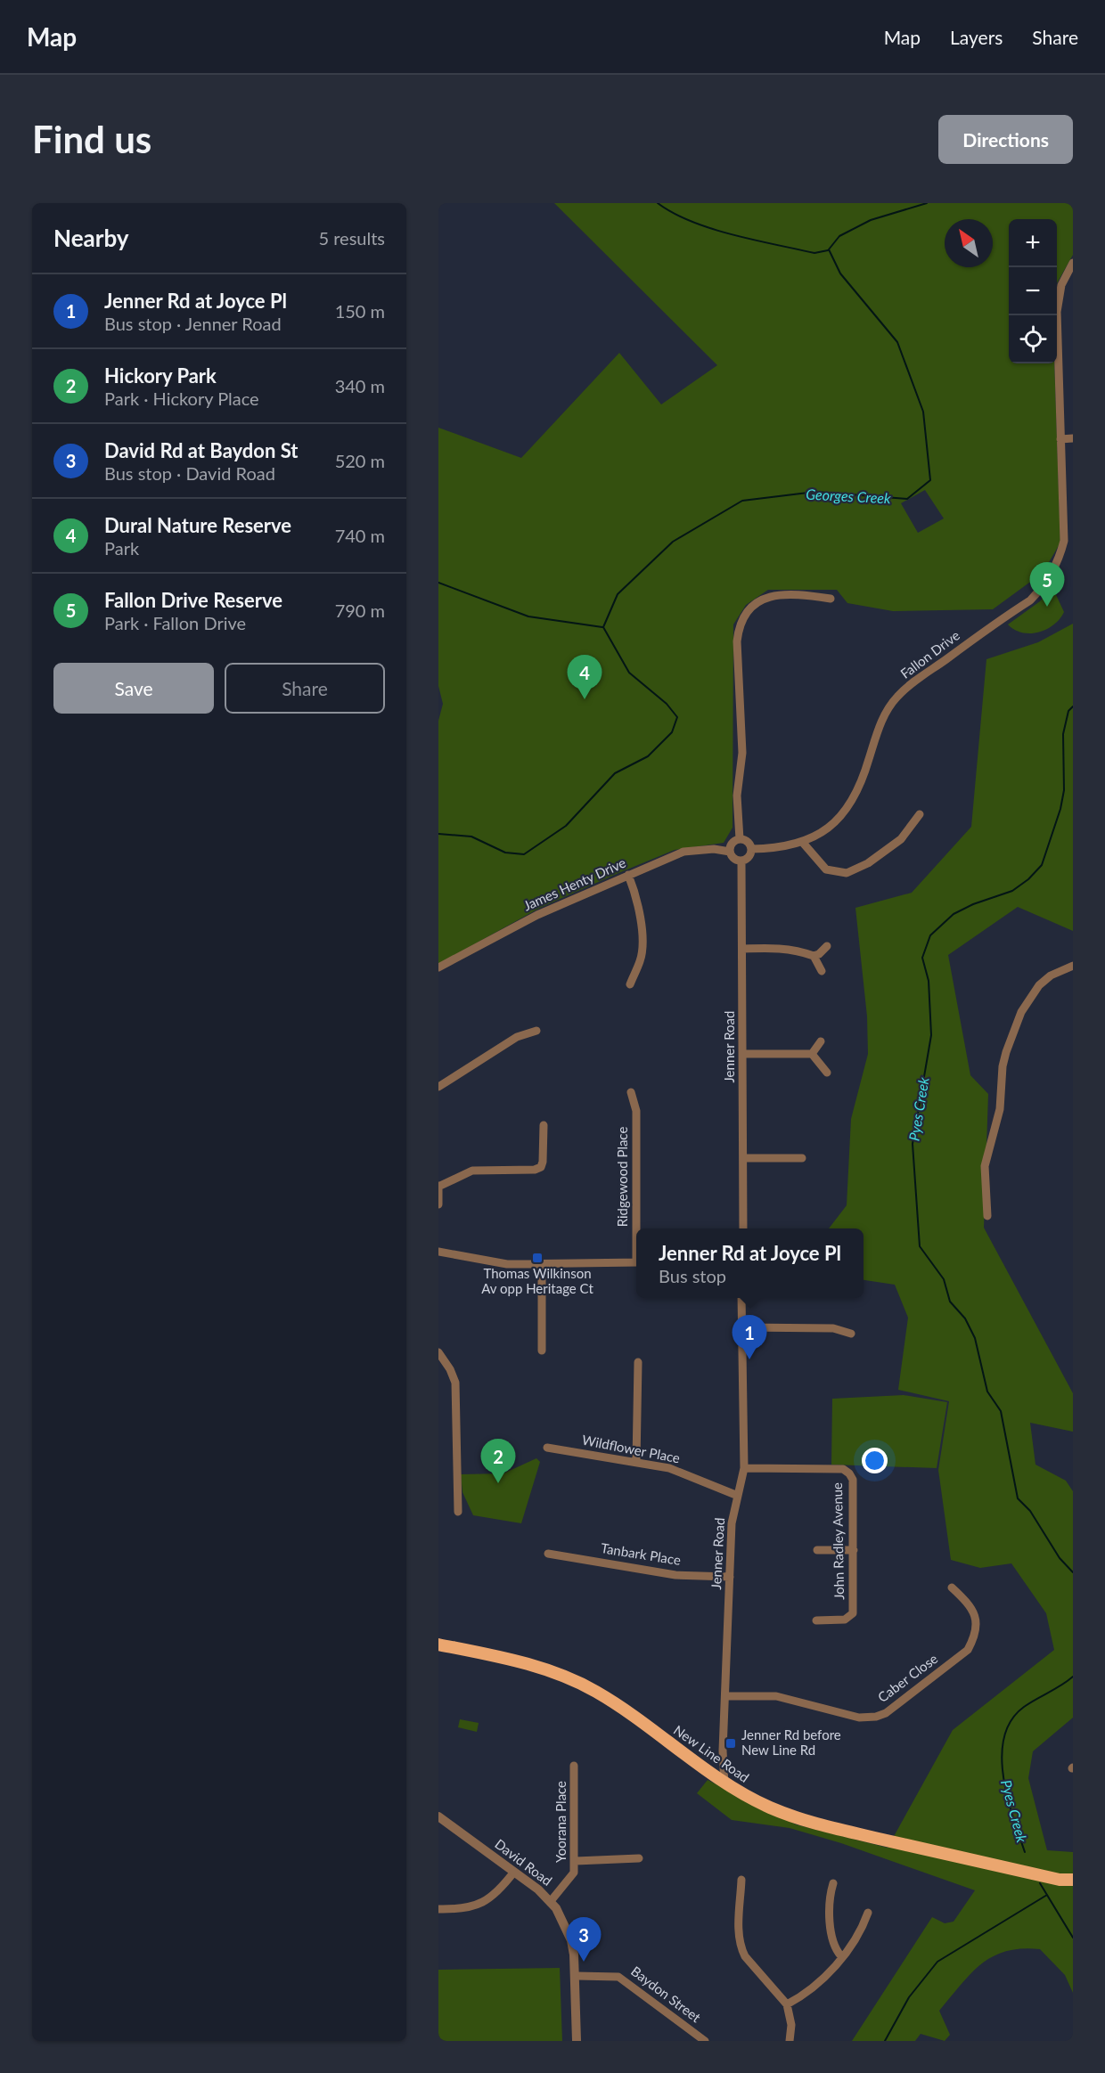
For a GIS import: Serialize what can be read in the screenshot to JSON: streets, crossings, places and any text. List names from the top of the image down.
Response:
{
  "streets": {
    "main road": ["New Line Road"],
    "street": [
      "Fallon Drive",
      "James Henty Drive",
      "Jenner Road",
      "Ridgewood Place",
      "Wildflower Place",
      "John Radley Avenue",
      "Tanbark Place",
      "Caber Close",
      "Yoorana Place",
      "David Road",
      "Baydon Street"
    ]
  },
  "crossings": [
    ["Fallon Drive", "James Henty Drive"],
    ["Fallon Drive", "Jenner Road"],
    ["James Henty Drive", "Jenner Road"],
    ["Jenner Road", "Wildflower Place"],
    ["Jenner Road", "John Radley Avenue"],
    ["Jenner Road", "Tanbark Place"],
    ["Jenner Road", "Caber Close"],
    ["Jenner Road", "New Line Road"],
    ["Yoorana Place", "David Road"],
    ["David Road", "Baydon Street"]
  ],
  "water": ["Georges Creek", "Pyes Creek"],
  "places": {
    "transit": ["Thomas Wilkinson Av opp Heritage Ct", "Jenner Rd before New Line Rd"]
  },
  "north": "top left",
  "page": {
    "header": "Map",
    "nav": ["Map", "Layers", "Share"],
    "buttons": [
      "Directions",
      ["Save", "Share"]
    ],
    "title": "Find us",
    "heading": ["Nearby", "5 results"],
    "map_buttons": ["+", "−"],
    "list": [
      {
        "mark": "1",
        "name": "Jenner Rd at Joyce Pl",
        "note": "Bus stop · Jenner Road",
        "value": "150 m"
      },
      {
        "mark": "2",
        "name": "Hickory Park",
        "note": "Park · Hickory Place",
        "value": "340 m"
      },
      {
        "mark": "3",
        "name": "David Rd at Baydon St",
        "note": "Bus stop · David Road",
        "value": "520 m"
      },
      {
        "mark": "4",
        "name": "Dural Nature Reserve",
        "note": "Park",
        "value": "740 m"
      },
      {
        "mark": "5",
        "name": "Fallon Drive Reserve",
        "note": "Park · Fallon Drive",
        "value": "790 m"
      }
    ],
    "pins": [
      "5",
      "4",
      "1",
      "2",
      "3"
    ],
    "popup": ["Jenner Rd at Joyce Pl", "Bus stop"]
  }
}
